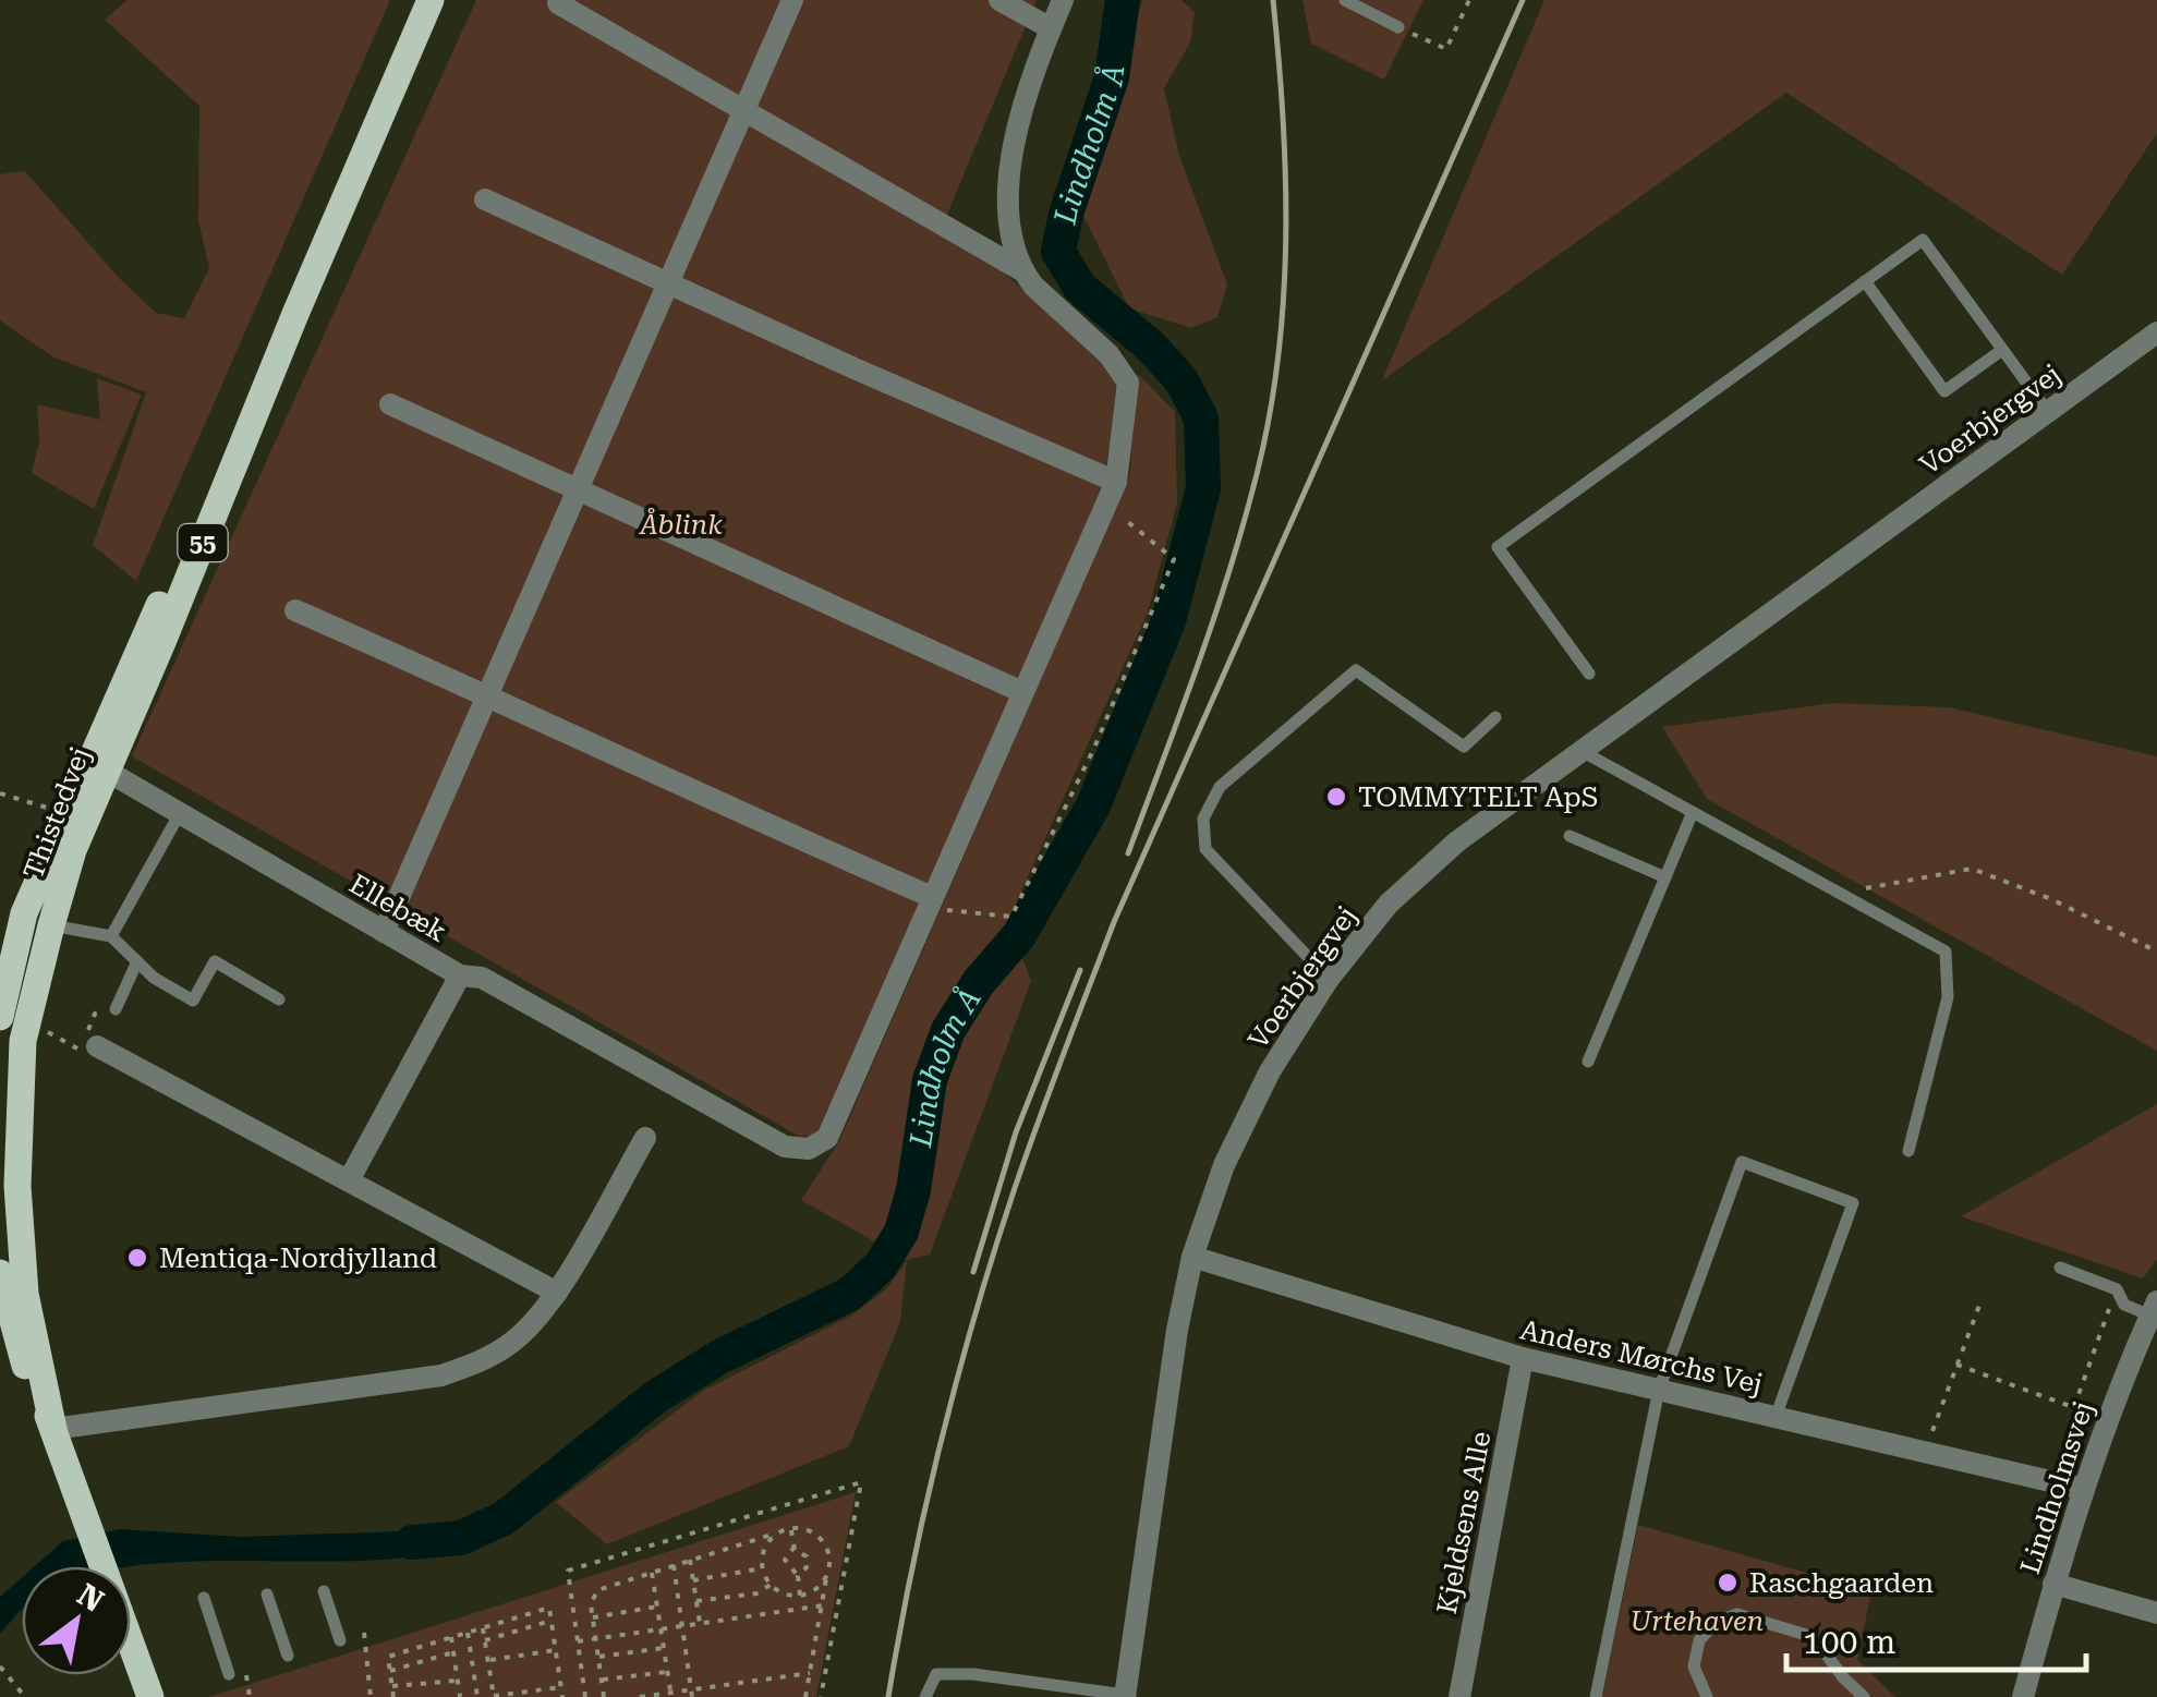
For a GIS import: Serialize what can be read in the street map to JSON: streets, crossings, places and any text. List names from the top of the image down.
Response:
{
  "streets": {
    "main road": ["55", "Thistedvej"],
    "street": [
      "Voerbjergvej",
      "Ellebæk",
      "Anders Mørchs Vej",
      "Lindholmsvej",
      "Kjeldsens Alle"
    ]
  },
  "crossings": [
    ["Voerbjergvej", "Anders Mørchs Vej"],
    ["Thistedvej", "Ellebæk"],
    ["Anders Mørchs Vej", "Lindholmsvej"],
    ["Anders Mørchs Vej", "Kjeldsens Alle"]
  ],
  "water": ["Lindholm Å"],
  "parks": ["Åblink", "Urtehaven"],
  "places": ["TOMMYTELT ApS", "Mentiqa-Nordjylland", "Raschgaarden"],
  "scale_bar": "100 m",
  "north": "top right"
}
